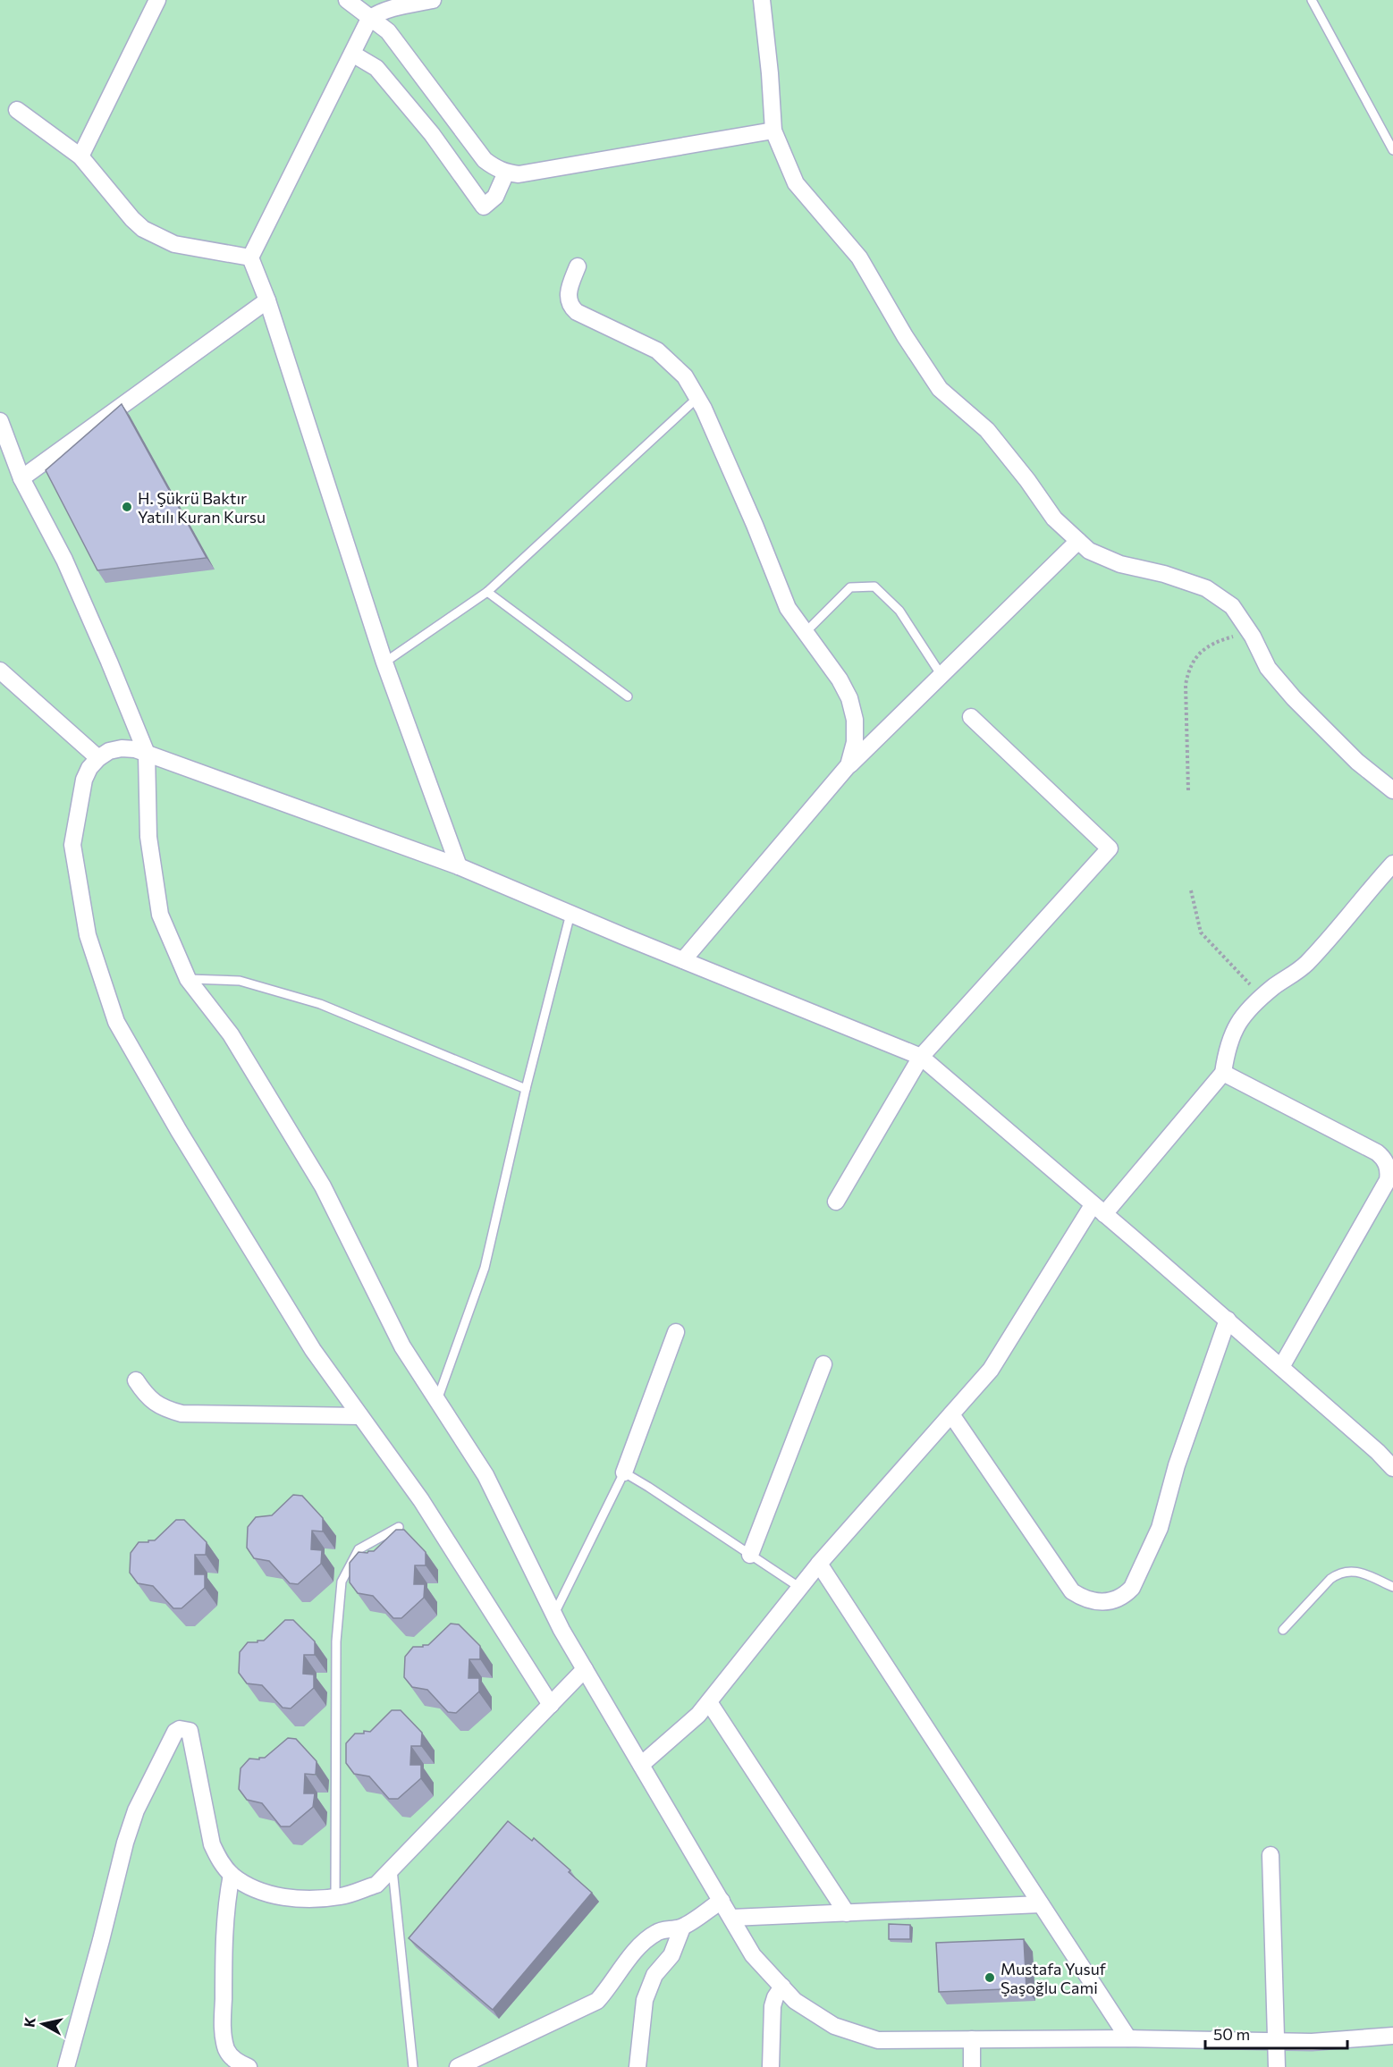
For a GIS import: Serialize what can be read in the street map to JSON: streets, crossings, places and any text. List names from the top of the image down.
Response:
{
  "places": ["H. Şükrü Baktır Yatılı Kuran Kursu", "Mustafa Yusuf Şaşoğlu Cami"],
  "scale_bar": "50 m",
  "north": "left"
}
